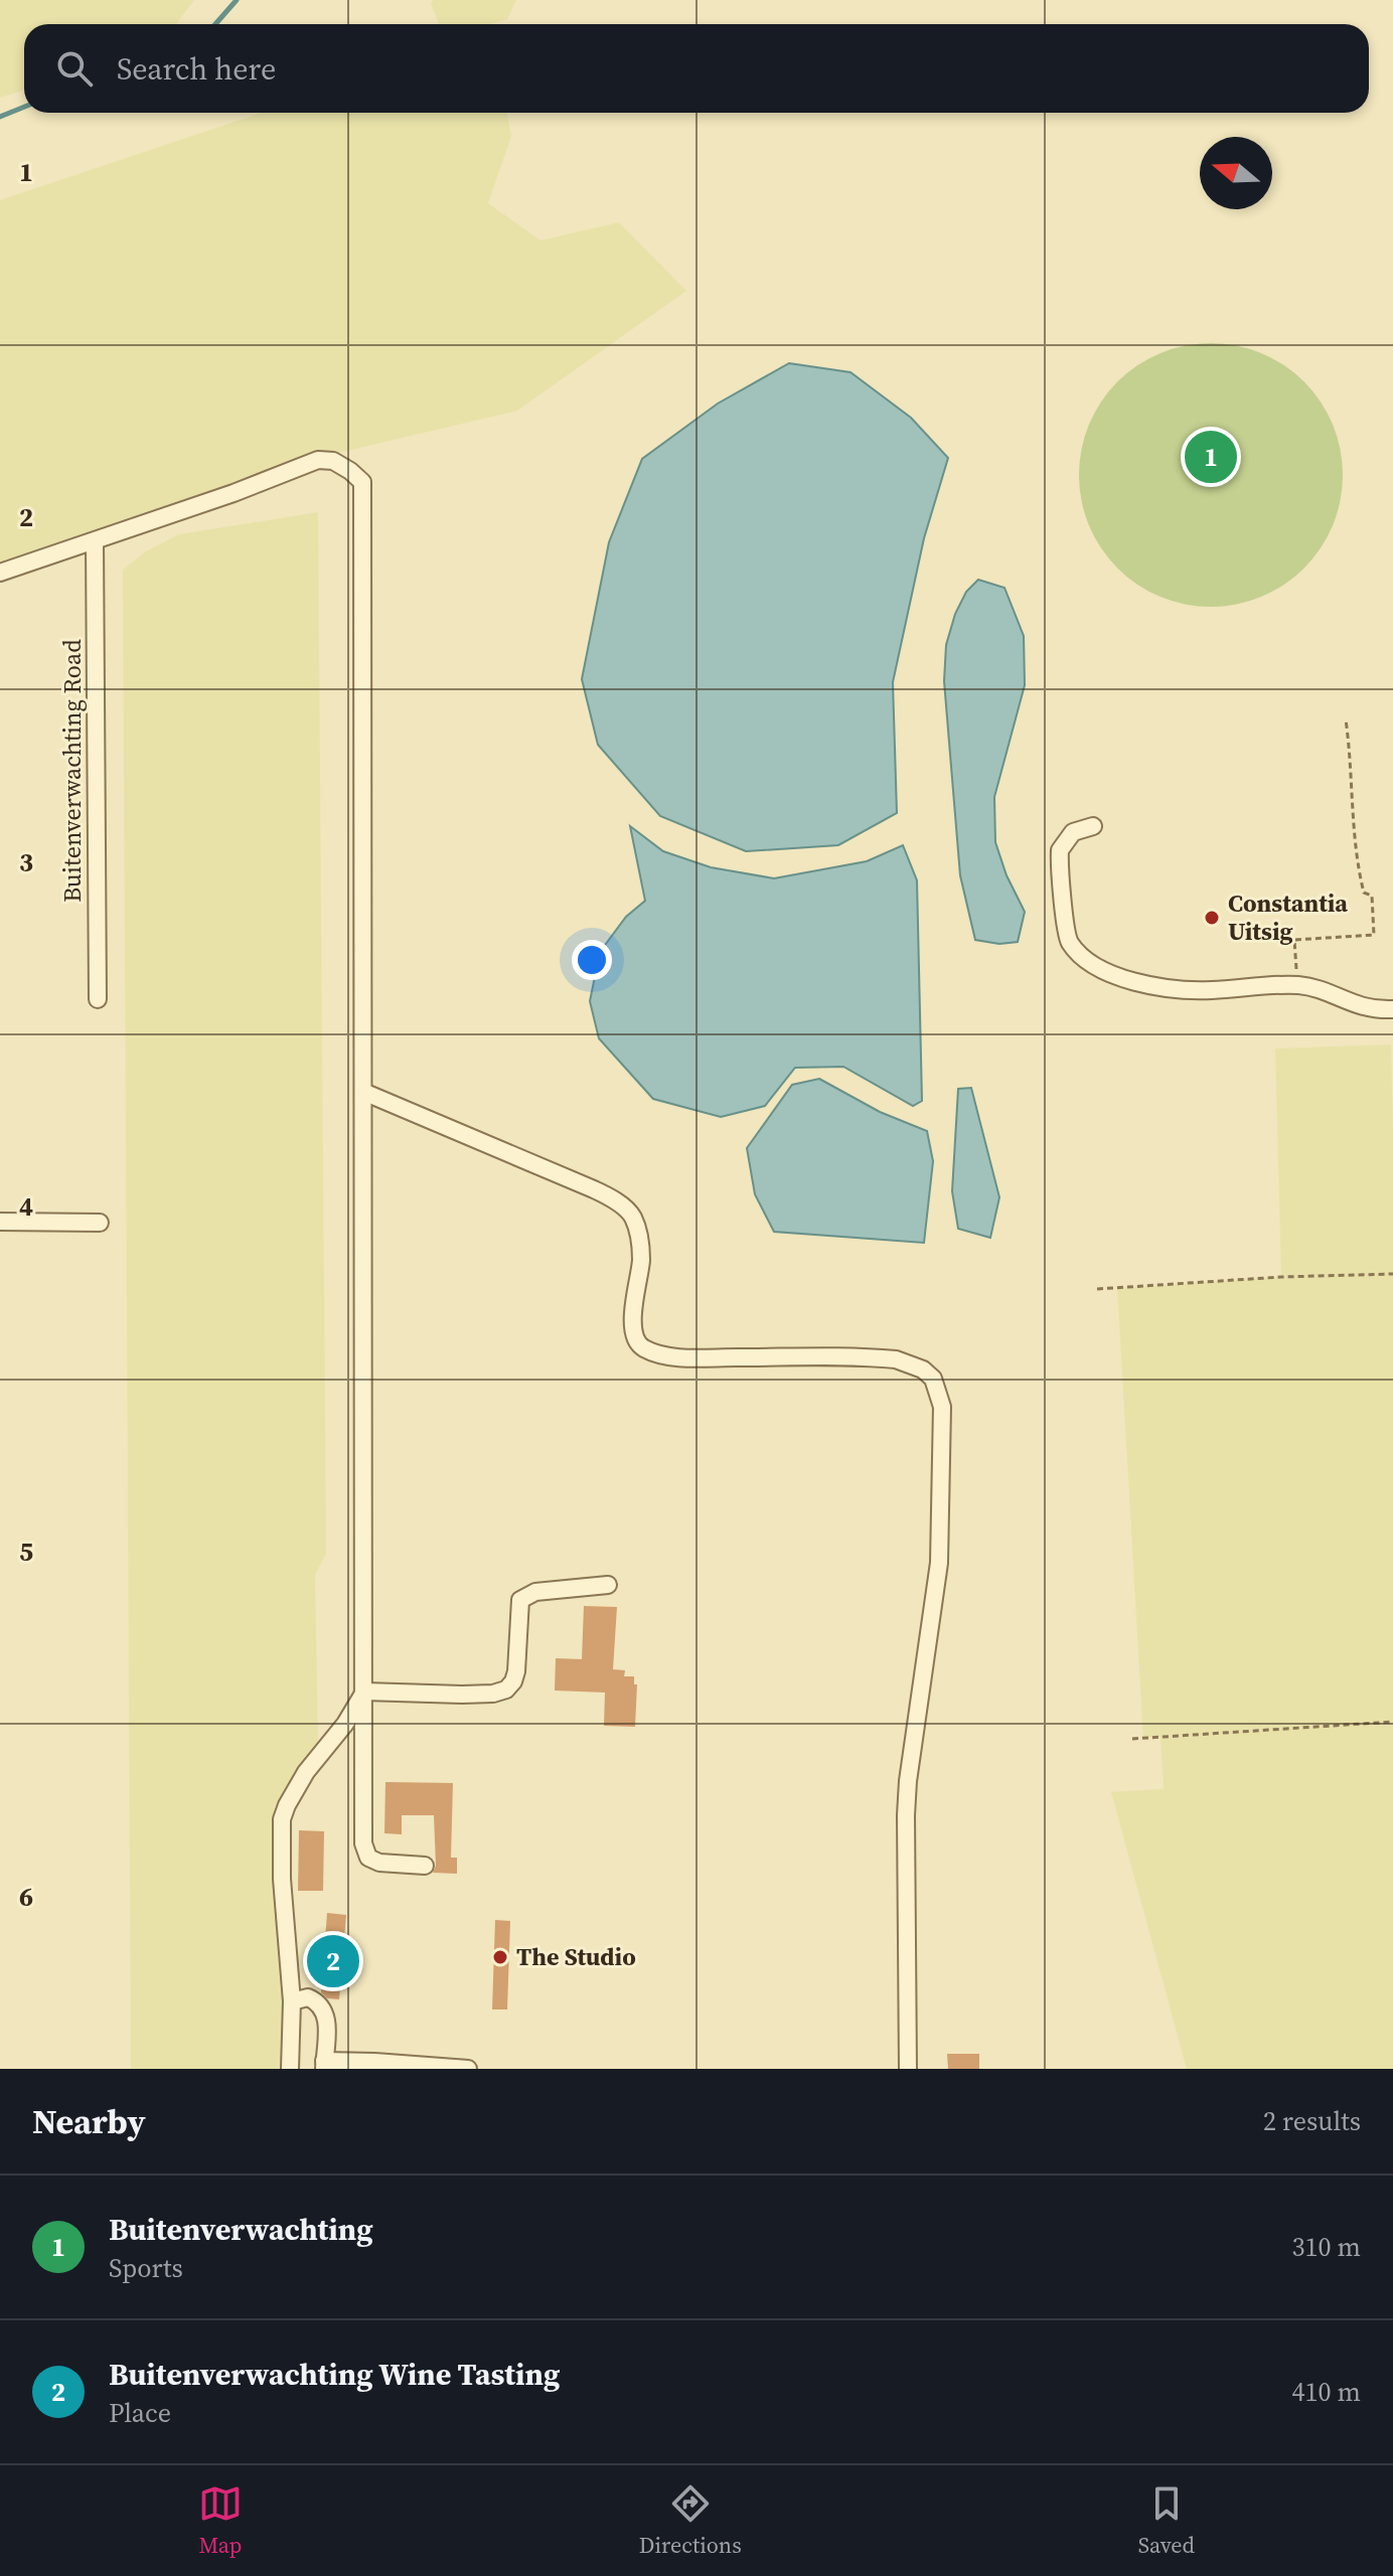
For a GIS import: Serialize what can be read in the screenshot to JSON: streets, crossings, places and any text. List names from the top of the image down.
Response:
{
  "streets": {
    "street": ["Buitenverwachting Road"]
  },
  "places": ["Constantia Uitsig", "The Studio"],
  "north": "left",
  "page": {
    "search": "Search here",
    "pins": ["1", "2"],
    "heading": ["Nearby", "2 results"],
    "list": [
      {
        "mark": "1",
        "name": "Buitenverwachting",
        "note": "Sports",
        "value": "310 m"
      },
      {
        "mark": "2",
        "name": "Buitenverwachting Wine Tasting",
        "note": "Place",
        "value": "410 m"
      }
    ],
    "nav": ["Map", "Directions", "Saved"]
  },
  "grid": {
    "rows": [
      "1",
      "2",
      "3",
      "4",
      "5",
      "6"
    ]
  }
}
